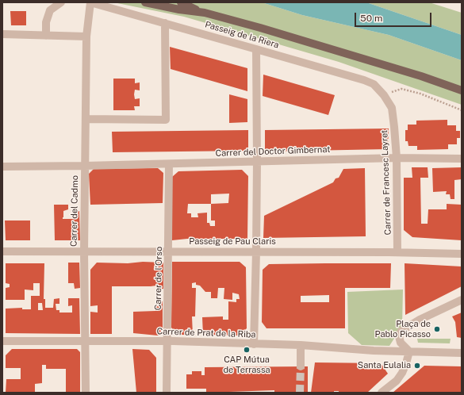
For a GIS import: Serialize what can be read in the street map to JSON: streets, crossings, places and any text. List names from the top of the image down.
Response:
{
  "streets": {
    "street": [
      "Passeig de la Riera",
      "Carrer del Doctor Gimbernat",
      "Carrer de Francesc Layret",
      "Carrer del Cadmo",
      "Passeig de Pau Claris",
      "Carrer de l'Orso",
      "Carrer de Prat de la Riba"
    ]
  },
  "crossings": [
    ["Passeig de la Riera", "Carrer de Francesc Layret"],
    ["Passeig de la Riera", "Carrer del Cadmo"],
    ["Carrer del Doctor Gimbernat", "Carrer de Francesc Layret"],
    ["Carrer del Doctor Gimbernat", "Carrer del Cadmo"],
    ["Carrer del Doctor Gimbernat", "Carrer de l'Orso"],
    ["Carrer de Francesc Layret", "Passeig de Pau Claris"],
    ["Carrer del Cadmo", "Passeig de Pau Claris"],
    ["Carrer del Cadmo", "Carrer de Prat de la Riba"],
    ["Passeig de Pau Claris", "Carrer de l'Orso"],
    ["Carrer de l'Orso", "Carrer de Prat de la Riba"]
  ],
  "places": ["Plaça de Pablo Picasso", "CAP Mútua de Terrassa", "Santa Eulalia"],
  "scale_bar": "50 m"
}
